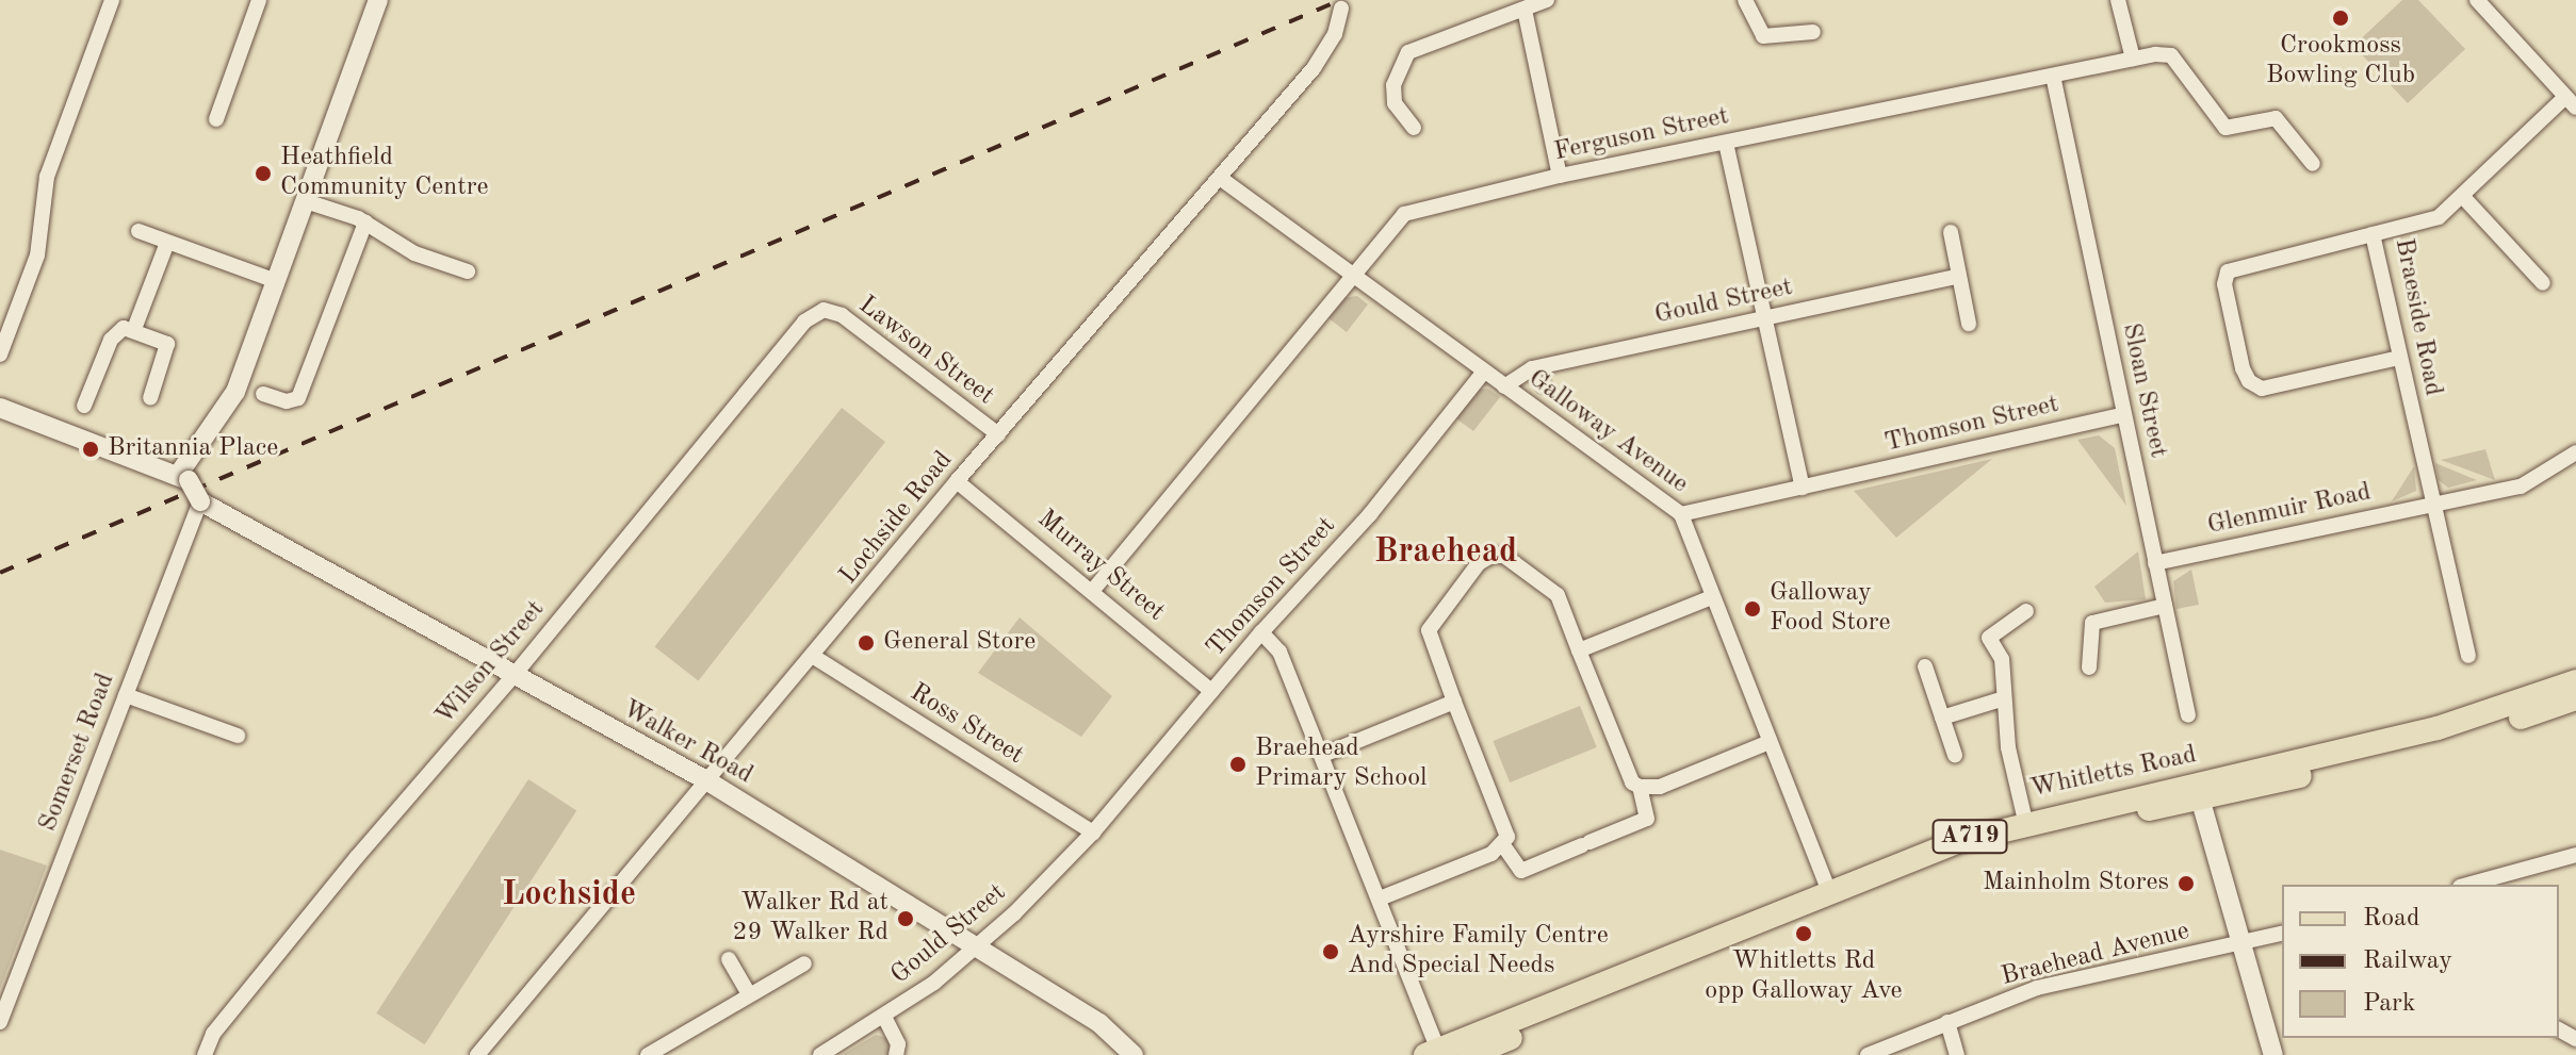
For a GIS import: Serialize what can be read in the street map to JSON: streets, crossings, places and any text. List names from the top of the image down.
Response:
{
  "streets": {
    "main road": ["Whitletts Road", "A719"],
    "street": [
      "Ferguson Street",
      "Gould Street",
      "Braeside Road",
      "Lawson Street",
      "Sloan Street",
      "Thomson Street",
      "Galloway Avenue",
      "Glenmuir Road",
      "Lochside Road",
      "Murray Street",
      "Wilson Street",
      "Ross Street",
      "Walker Road",
      "Somerset Road",
      "Braehead Avenue"
    ]
  },
  "crossings": [
    ["Ferguson Street", "Sloan Street"],
    ["Ferguson Street", "Galloway Avenue"],
    ["Ferguson Street", "Murray Street"],
    ["Gould Street", "Thomson Street"],
    ["Gould Street", "Galloway Avenue"],
    ["Gould Street", "Ross Street"],
    ["Gould Street", "Walker Road"],
    ["Braeside Road", "Glenmuir Road"],
    ["Lawson Street", "Lochside Road"],
    ["Lawson Street", "Wilson Street"],
    ["Sloan Street", "Thomson Street"],
    ["Sloan Street", "Glenmuir Road"],
    ["Thomson Street", "Galloway Avenue"],
    ["Thomson Street", "Murray Street"],
    ["Thomson Street", "Ross Street"],
    ["Galloway Avenue", "Lochside Road"],
    ["Galloway Avenue", "Whitletts Road"],
    ["Lochside Road", "Murray Street"],
    ["Lochside Road", "Ross Street"],
    ["Lochside Road", "Walker Road"],
    ["Wilson Street", "Walker Road"],
    ["Walker Road", "Somerset Road"],
    ["Whitletts Road", "A719"]
  ],
  "districts": ["Braehead", "Lochside"],
  "places": [
    "Crookmoss Bowling Club",
    "Heathfield Community Centre",
    "Britannia Place",
    "Galloway Food Store",
    "General Store",
    "Braehead Primary School",
    "Mainholm Stores",
    "Walker Rd at 29 Walker Rd",
    "Whitletts Rd opp Galloway Ave",
    "Ayrshire Family Centre And Special Needs"
  ],
  "legend": ["Road", "Railway", "Park"]
}
